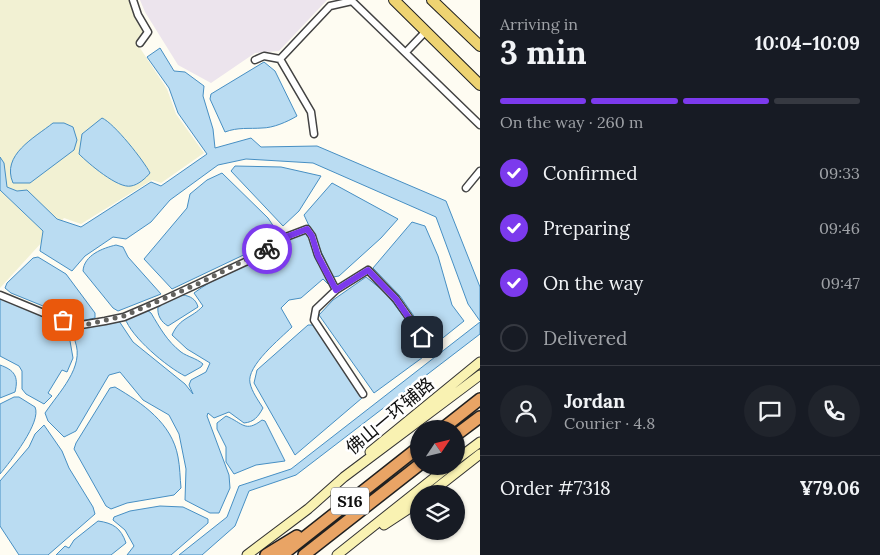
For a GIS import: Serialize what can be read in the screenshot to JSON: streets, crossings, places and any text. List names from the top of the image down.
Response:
{
  "streets": {
    "highway": ["S16"],
    "main road": ["佛山一环辅路"]
  },
  "north": "top right",
  "page": {
    "heading": ["3 min", "Arriving in", "10:04–10:09"],
    "panel": [
      "Jordan",
      "Courier · 4.8",
      "Order #7318",
      "¥79.06"
    ],
    "bar": "On the way · 260 m",
    "list": [
      ["Confirmed", "09:33"],
      ["Preparing", "09:46"],
      ["On the way", "09:47"],
      "Delivered"
    ]
  }
}
